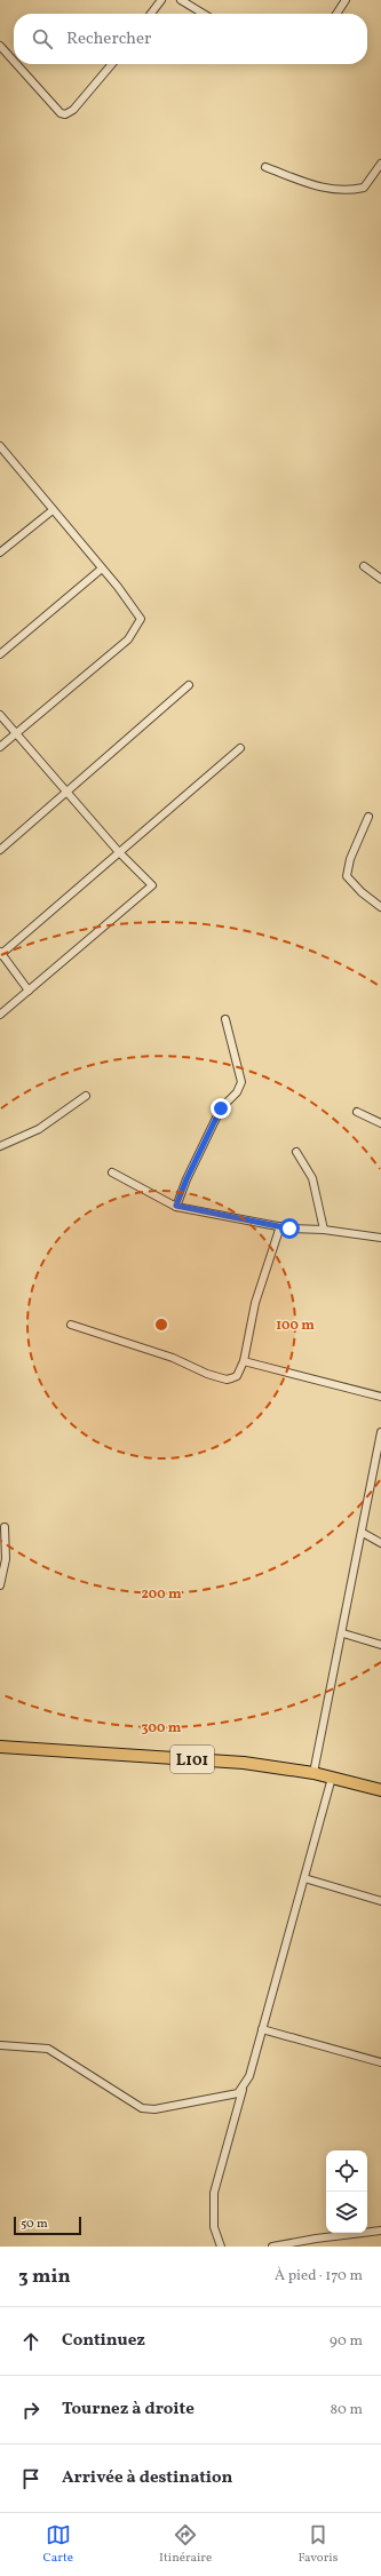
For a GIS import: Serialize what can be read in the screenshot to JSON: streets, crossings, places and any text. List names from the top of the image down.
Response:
{
  "streets": {
    "main road": ["L101"]
  },
  "scale_bar": "50 m",
  "page": {
    "search": "Rechercher",
    "scale": "50 m",
    "heading": ["3 min", "À pied · 170 m"],
    "list": [
      ["Continuez", "90 m"],
      ["Tournez à droite", "80 m"],
      "Arrivée à destination"
    ],
    "nav": ["Carte", "Itinéraire", "Favoris"]
  },
  "rings": ["100 m", "200 m", "300 m"]
}
